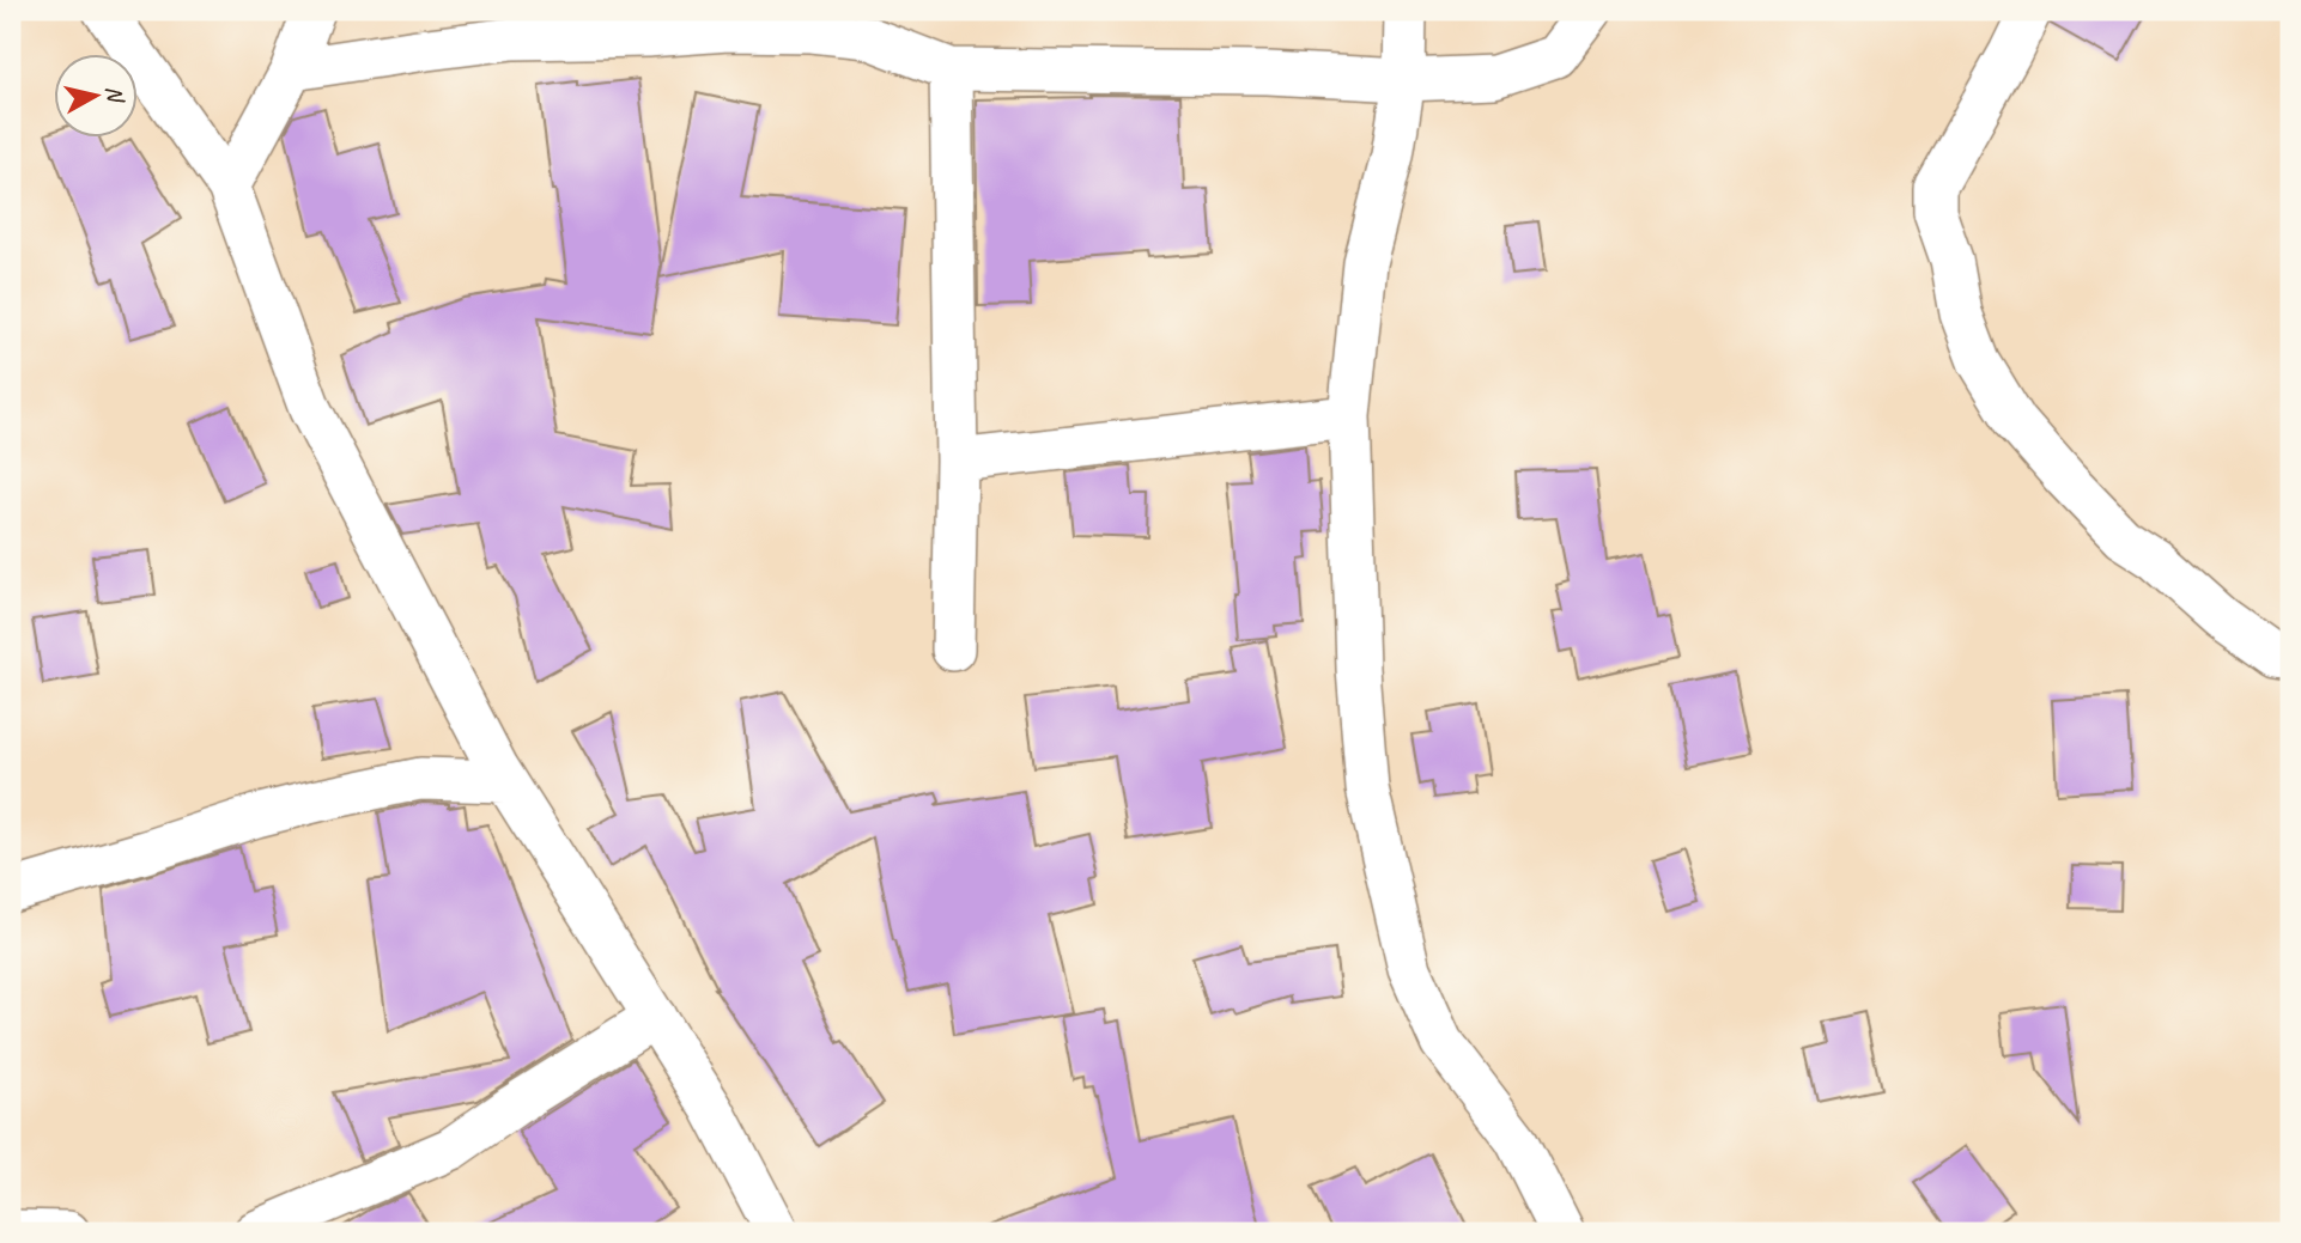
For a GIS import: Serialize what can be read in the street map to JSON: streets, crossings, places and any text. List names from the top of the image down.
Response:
{
  "north": "right"
}
